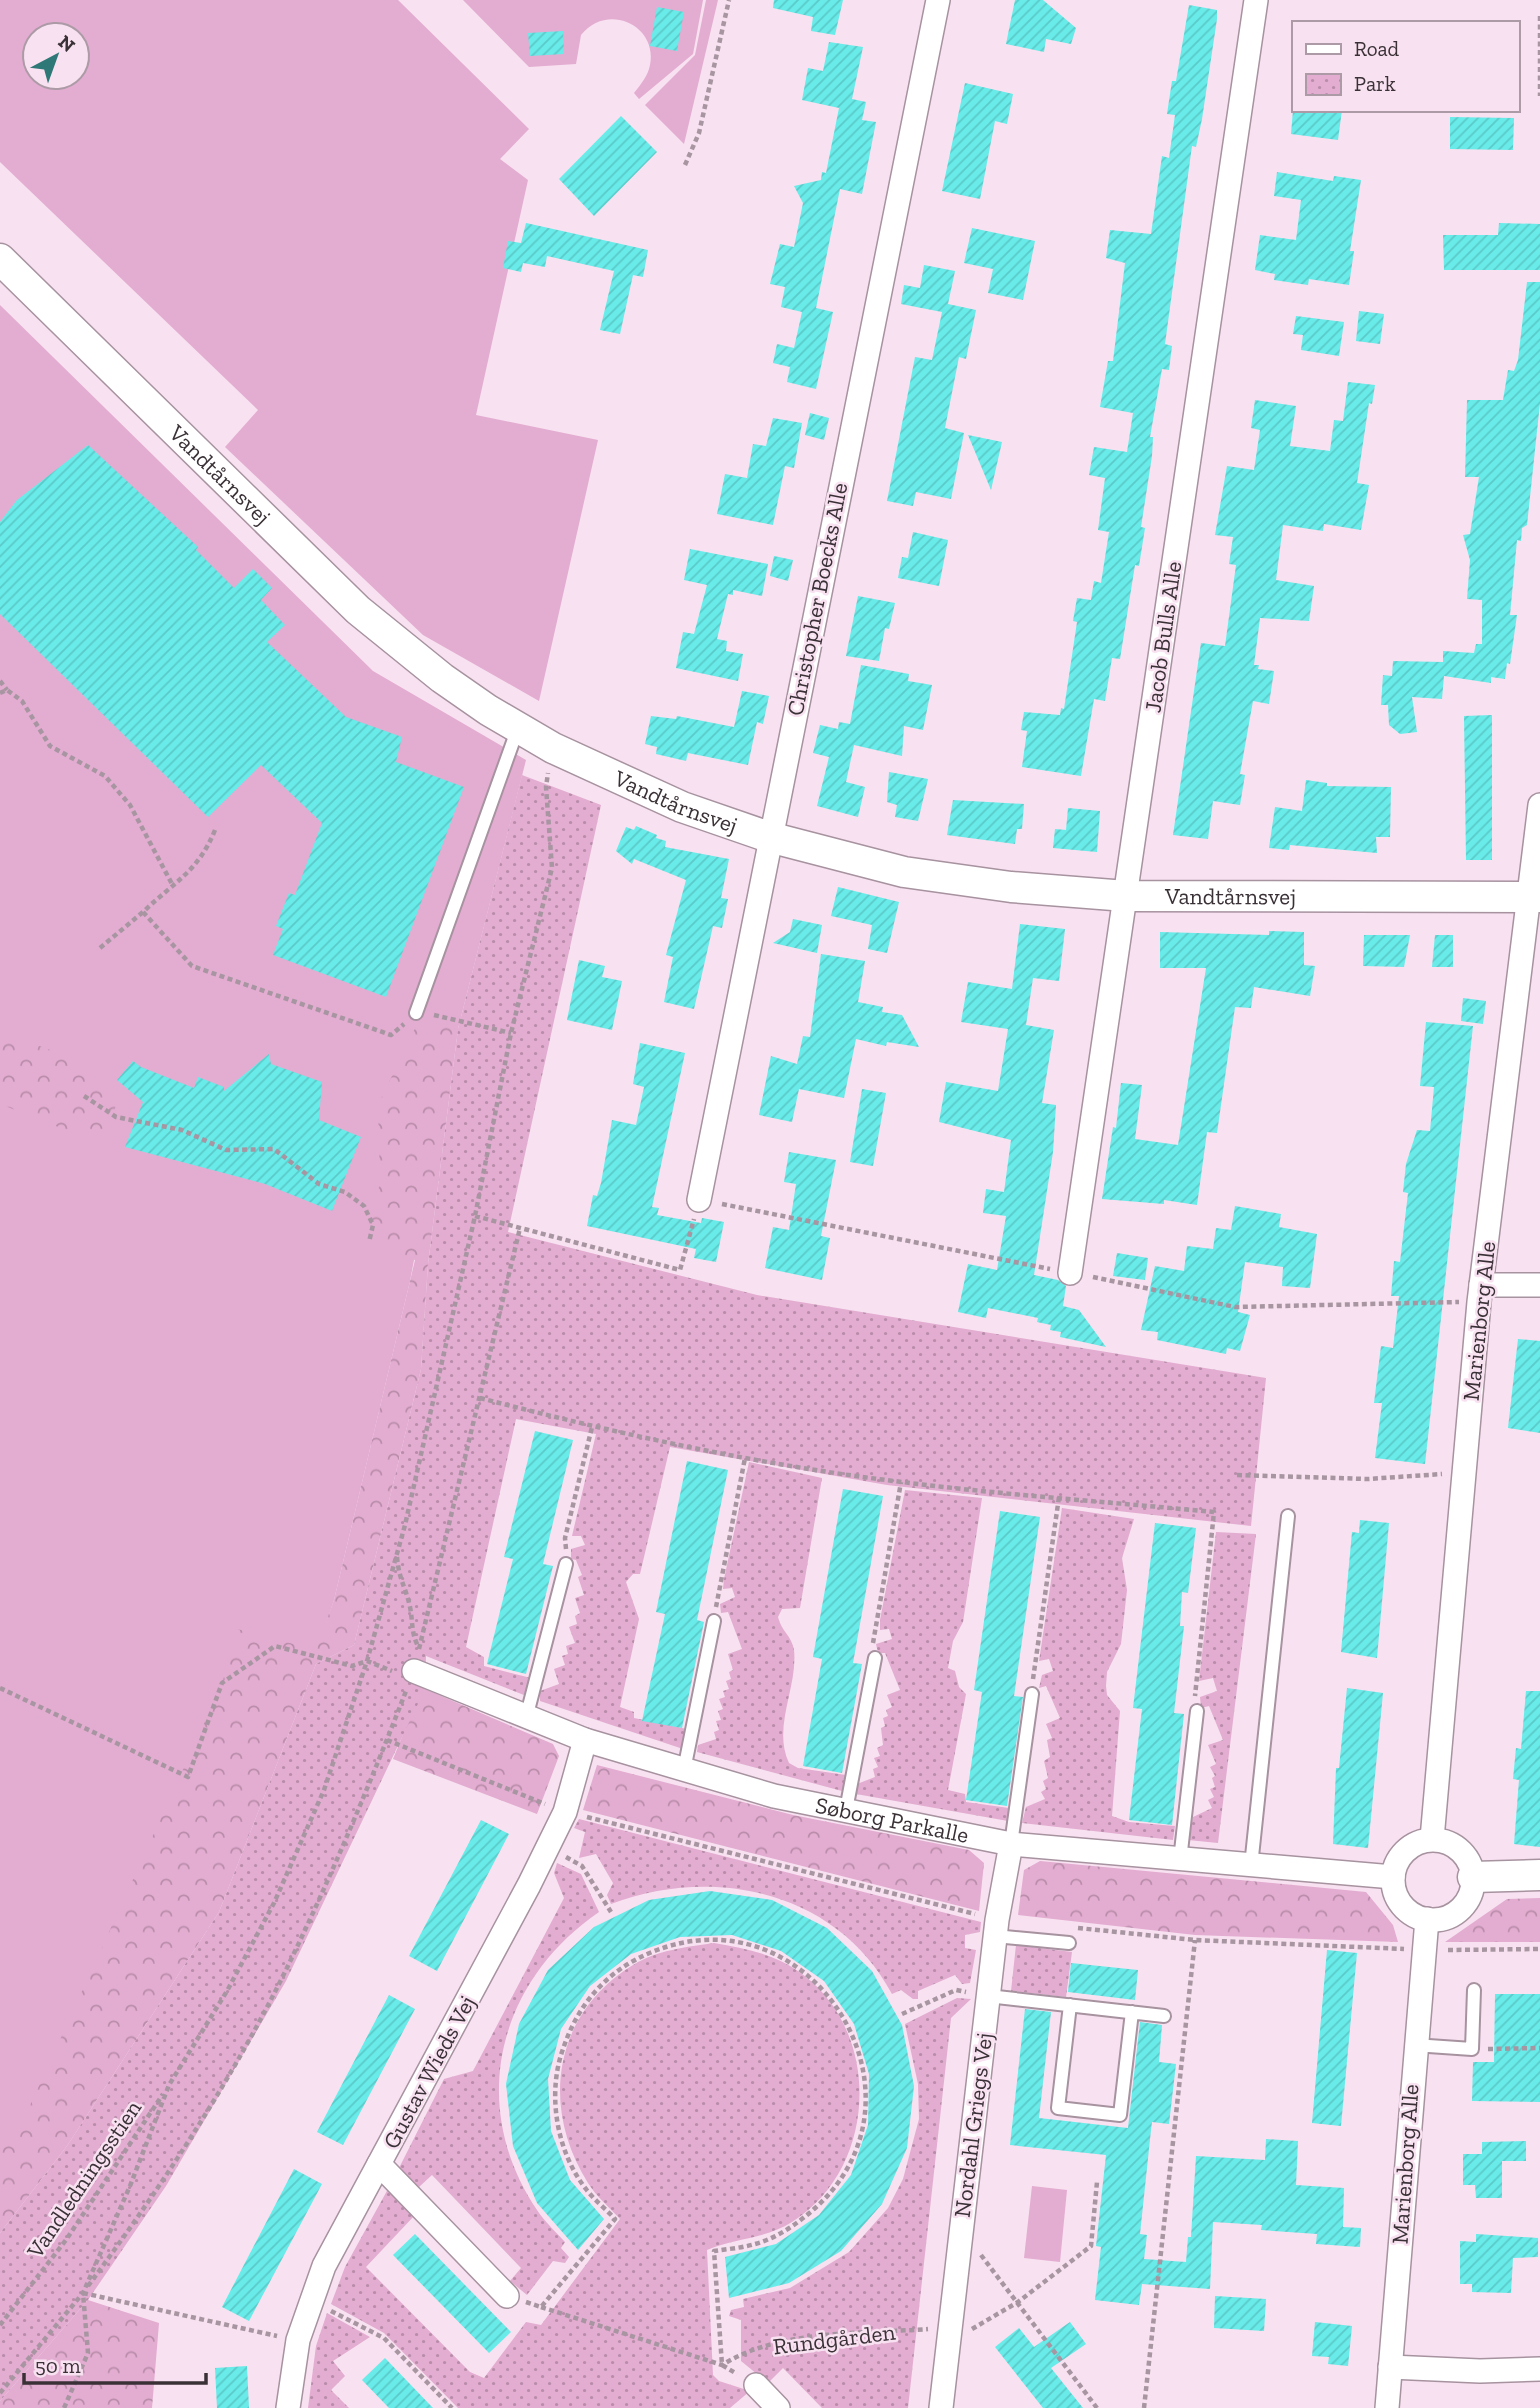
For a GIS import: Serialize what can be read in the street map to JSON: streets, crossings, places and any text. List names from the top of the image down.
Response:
{
  "streets": {
    "street": [
      "Vandtårnsvej",
      "Christopher Boecks Alle",
      "Jacob Bulls Alle",
      "Marienborg Alle",
      "Søborg Parkalle",
      "Gustav Wieds Vej",
      "Nordahl Griegs Vej",
      "Rundgården"
    ],
    "path": ["Vandledningsstien"]
  },
  "crossings": [
    ["Vandtårnsvej", "Christopher Boecks Alle"],
    ["Vandtårnsvej", "Jacob Bulls Alle"],
    ["Vandtårnsvej", "Marienborg Alle"],
    ["Marienborg Alle", "Søborg Parkalle"],
    ["Søborg Parkalle", "Gustav Wieds Vej"],
    ["Søborg Parkalle", "Nordahl Griegs Vej"],
    ["Nordahl Griegs Vej", "Rundgården"]
  ],
  "legend": ["Road", "Park"],
  "scale_bar": "50 m",
  "north": "top right"
}
